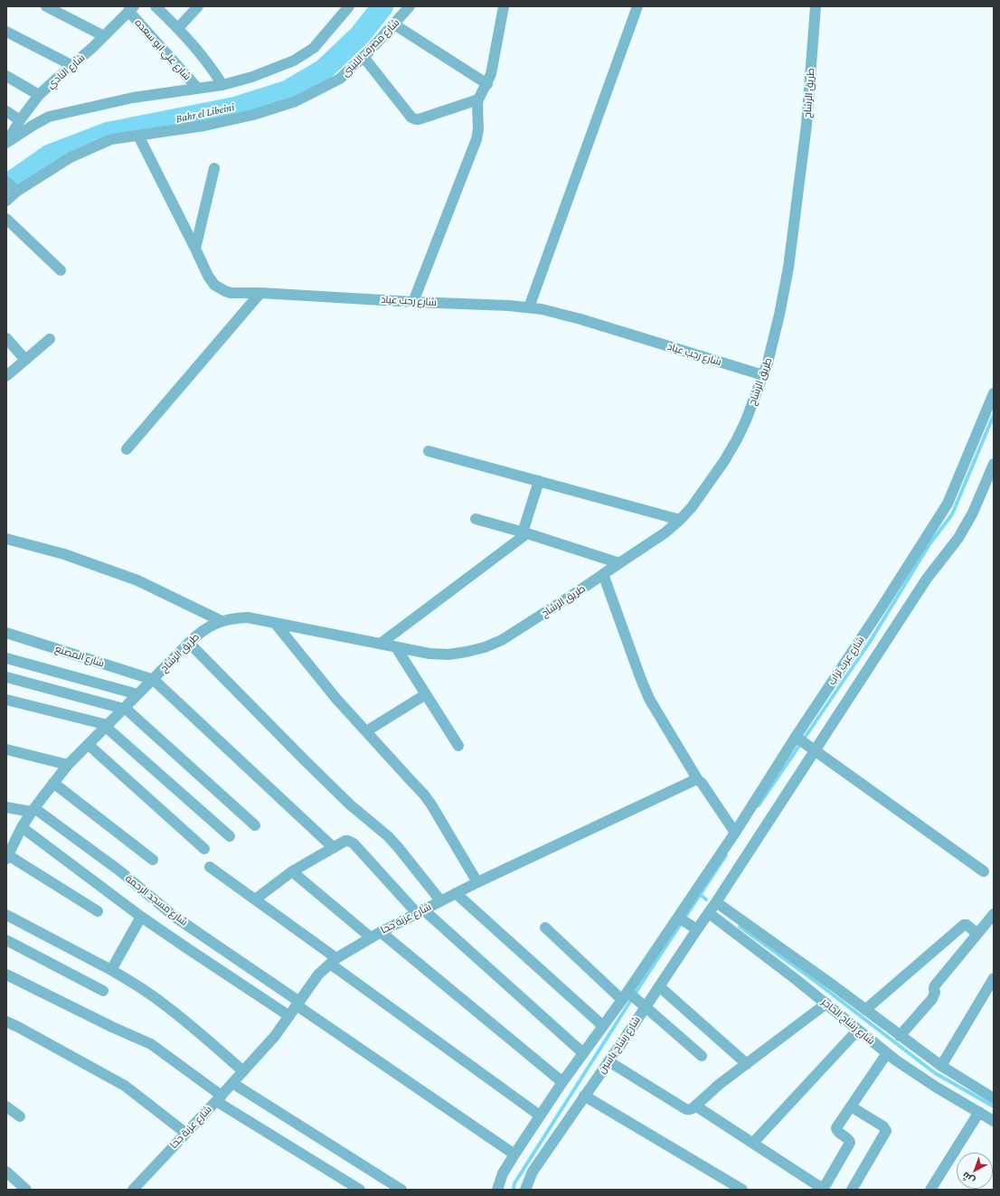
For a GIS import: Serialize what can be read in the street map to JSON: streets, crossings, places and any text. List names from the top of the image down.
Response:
{
  "streets": {
    "street": [
      "شارع مصرف اللبينى",
      "شارع علي ابو سعده",
      "شارع النادي",
      "طريق الرشاح",
      "شارع رجب عياد",
      "شارع المصنع",
      "شارع عرب تراب",
      "شارع مسجد الرحمة",
      "شارع عزبة جحا",
      "شارع رشاح الحاجر",
      "شارع رشاح ياسين"
    ]
  },
  "crossings": [
    ["شارع مصرف اللبينى", "شارع رجب عياد"],
    ["شارع علي ابو سعده", "شارع النادي"],
    ["طريق الرشاح", "شارع رجب عياد"],
    ["طريق الرشاح", "شارع المصنع"],
    ["طريق الرشاح", "شارع مسجد الرحمة"],
    ["شارع عرب تراب", "شارع رشاح ياسين"],
    ["شارع مسجد الرحمة", "شارع عزبة جحا"],
    ["شارع مسجد الرحمة", "شارع رشاح ياسين"],
    ["شارع رشاح الحاجر", "شارع رشاح ياسين"]
  ],
  "water": ["Bahr el Libeini"],
  "north": "bottom left"
}
